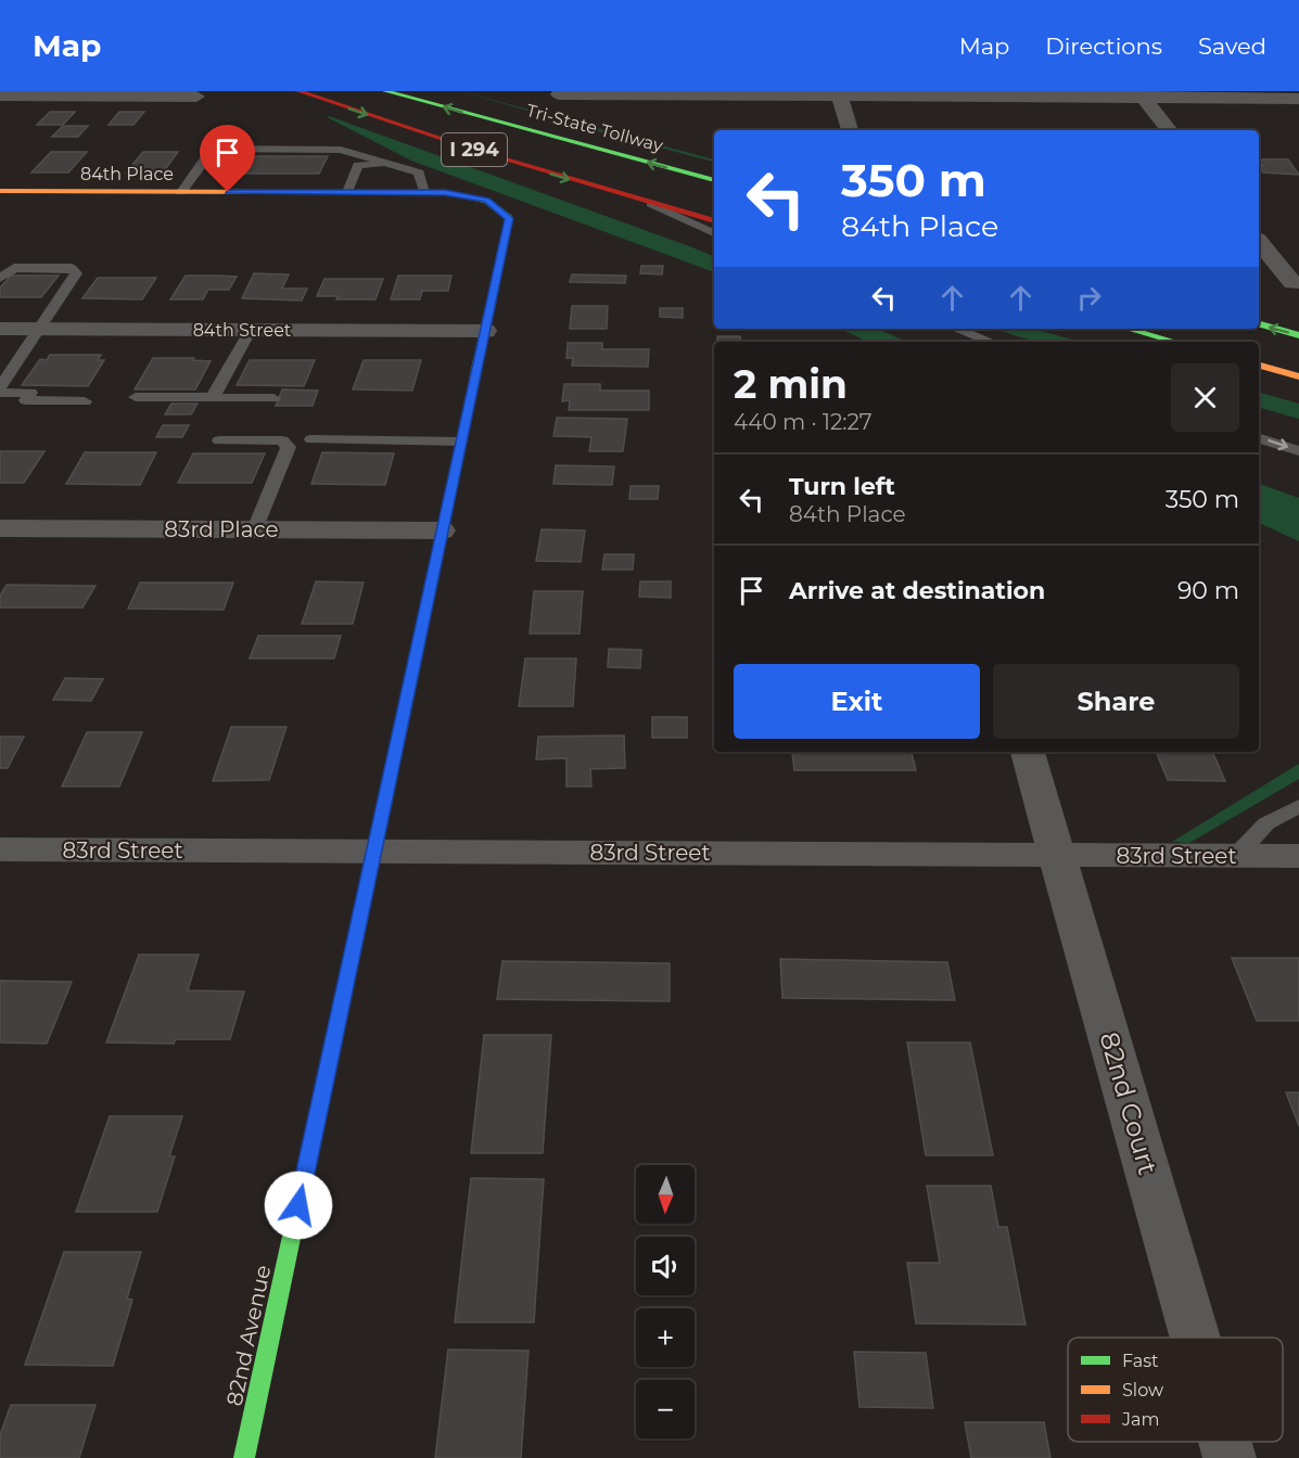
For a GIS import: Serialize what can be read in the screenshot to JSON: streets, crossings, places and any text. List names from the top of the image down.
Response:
{
  "streets": {
    "main road": [
      "Tri-State Tollway",
      "I 294",
      "84th Place",
      "82nd Avenue"
    ],
    "street": [
      "84th Street",
      "83rd Place",
      "83rd Street",
      "82nd Court"
    ]
  },
  "crossings": [
    ["84th Place", "82nd Avenue"],
    ["84th Street", "82nd Avenue"],
    ["83rd Place", "82nd Avenue"],
    ["83rd Street", "82nd Court"],
    ["83rd Street", "82nd Avenue"]
  ],
  "legend": ["Fast", "Slow", "Jam"],
  "north": "bottom",
  "page": {
    "header": "Map",
    "nav": ["Map", "Directions", "Saved"],
    "turn": ["350 m", "84th Place"],
    "heading": ["2 min", "440 m · 12:27"],
    "list": [
      {
        "name": "Turn left",
        "note": "84th Place",
        "value": "350 m"
      },
      {
        "name": "Arrive at destination",
        "value": "90 m"
      }
    ],
    "buttons": ["Exit", "Share"],
    "map_buttons": ["+", "−"]
  }
}
